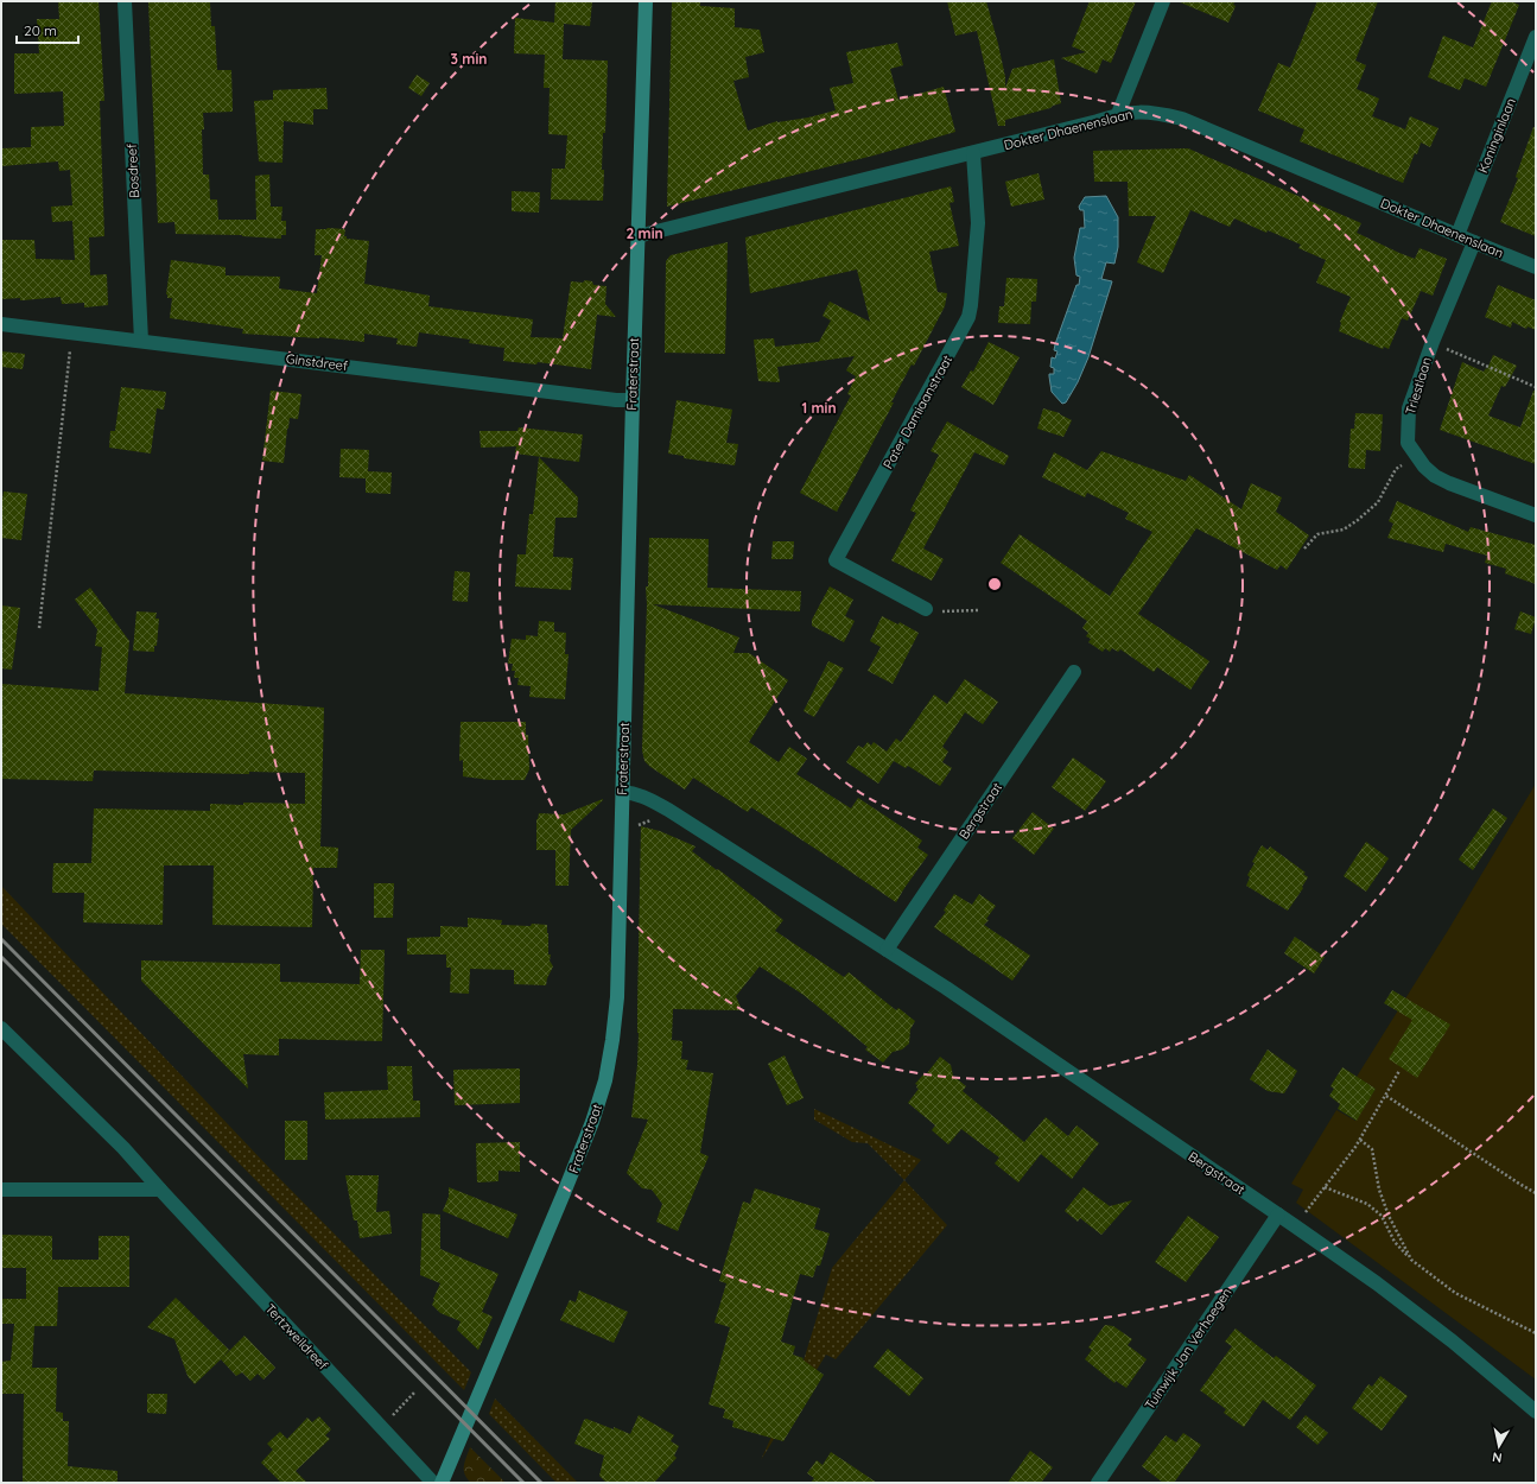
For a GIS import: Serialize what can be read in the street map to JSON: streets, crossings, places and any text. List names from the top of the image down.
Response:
{
  "streets": {
    "street": [
      "Dokter Dhaenenslaan",
      "Koninginlaan",
      "Bosdreef",
      "Ginstdreef",
      "Fraterstraat",
      "Triestlaan",
      "Pater Damiaanstraat",
      "Bergstraat",
      "Tertzweildreef",
      "Tuinwijk Jan Verhaegen"
    ]
  },
  "crossings": [
    ["Dokter Dhaenenslaan", "Koninginlaan"],
    ["Dokter Dhaenenslaan", "Fraterstraat"],
    ["Dokter Dhaenenslaan", "Triestlaan"],
    ["Dokter Dhaenenslaan", "Pater Damiaanstraat"],
    ["Bosdreef", "Ginstdreef"],
    ["Ginstdreef", "Fraterstraat"],
    ["Fraterstraat", "Bergstraat"],
    ["Bergstraat", "Tuinwijk Jan Verhaegen"]
  ],
  "scale_bar": "20 m",
  "north": "bottom",
  "rings": ["3 min", "2 min", "1 min"]
}
